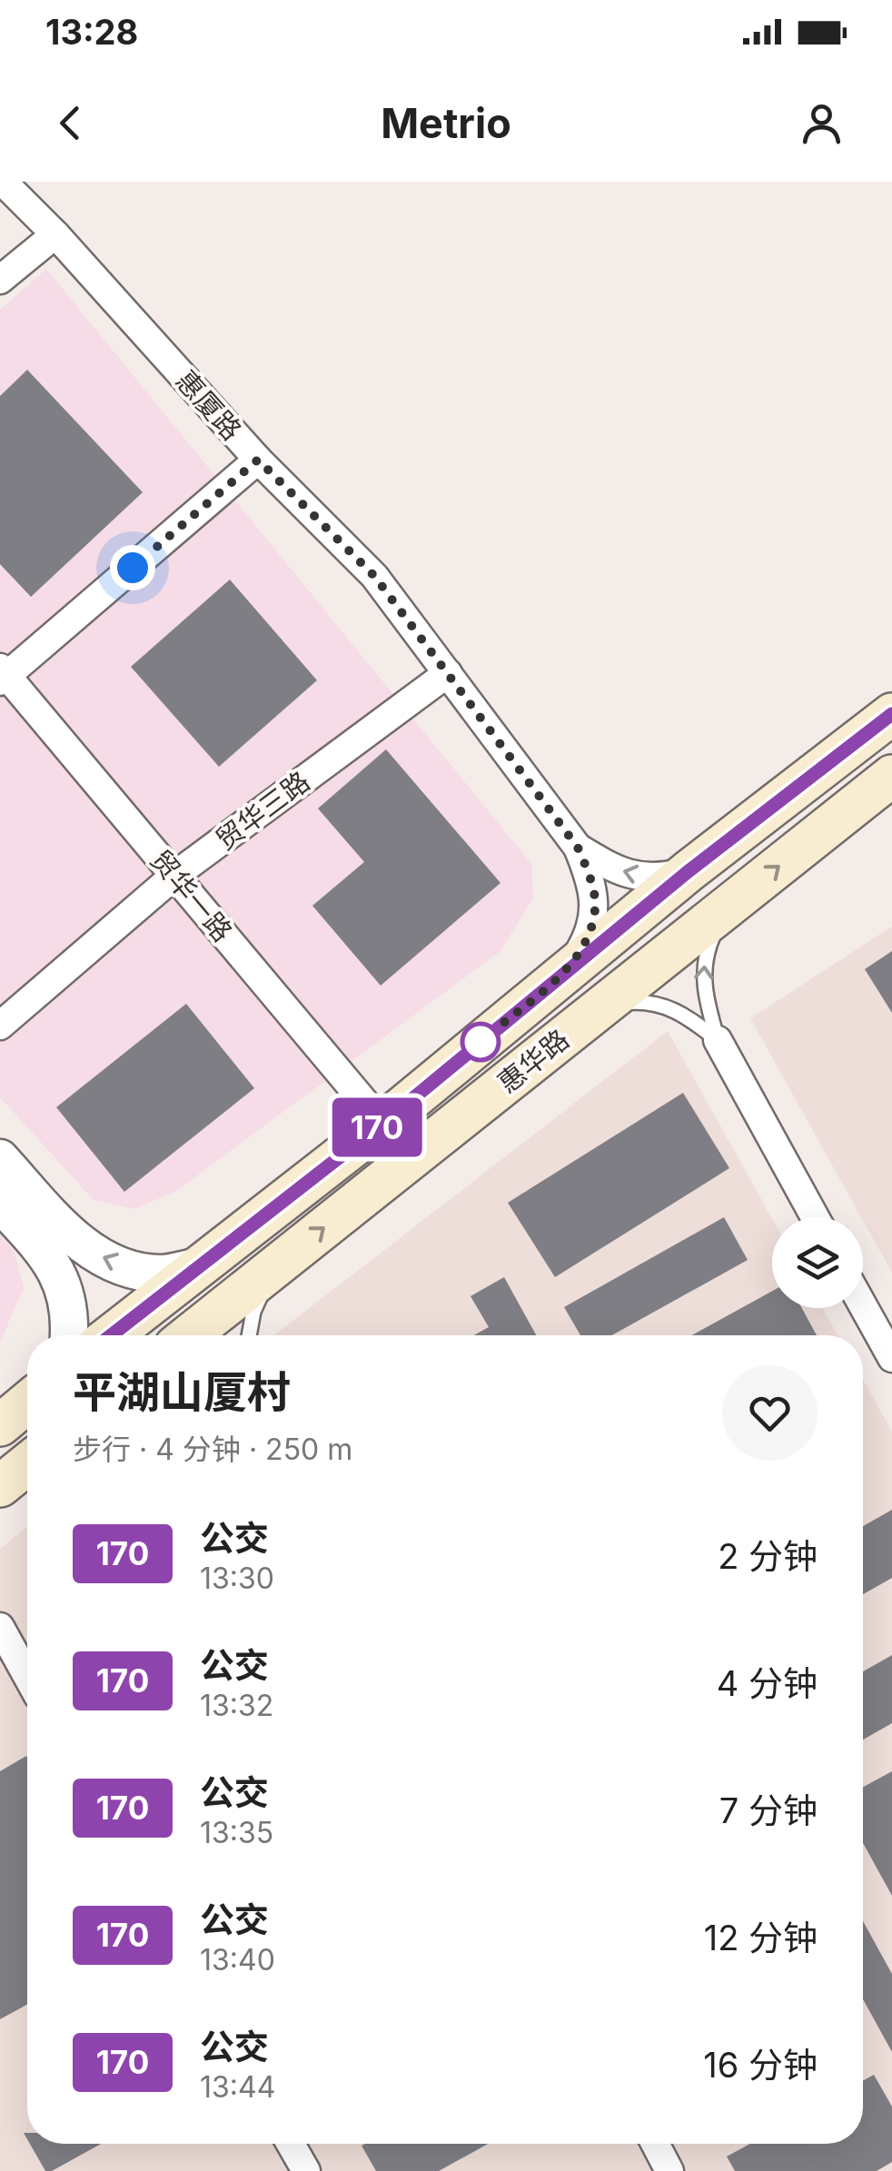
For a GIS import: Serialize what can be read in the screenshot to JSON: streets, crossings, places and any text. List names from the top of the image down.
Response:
{
  "streets": {
    "main road": ["惠华路"],
    "street": ["惠厦路", "贸华三路", "贸华一路"]
  },
  "crossings": [
    ["惠厦路", "贸华三路"],
    ["贸华三路", "贸华一路"],
    ["贸华一路", "惠华路"]
  ],
  "lines": ["bus line 170"],
  "page": {
    "status": "13:28",
    "header": "Metrio",
    "on_map": "170",
    "heading": ["平湖山厦村", "步行 · 4 分钟 · 250 m"],
    "list": [
      {
        "mark": "170",
        "name": "公交",
        "note": "13:30",
        "value": "2 分钟"
      },
      {
        "mark": "170",
        "name": "公交",
        "note": "13:32",
        "value": "4 分钟"
      },
      {
        "mark": "170",
        "name": "公交",
        "note": "13:35",
        "value": "7 分钟"
      },
      {
        "mark": "170",
        "name": "公交",
        "note": "13:40",
        "value": "12 分钟"
      },
      {
        "mark": "170",
        "name": "公交",
        "note": "13:44",
        "value": "16 分钟"
      }
    ]
  }
}
